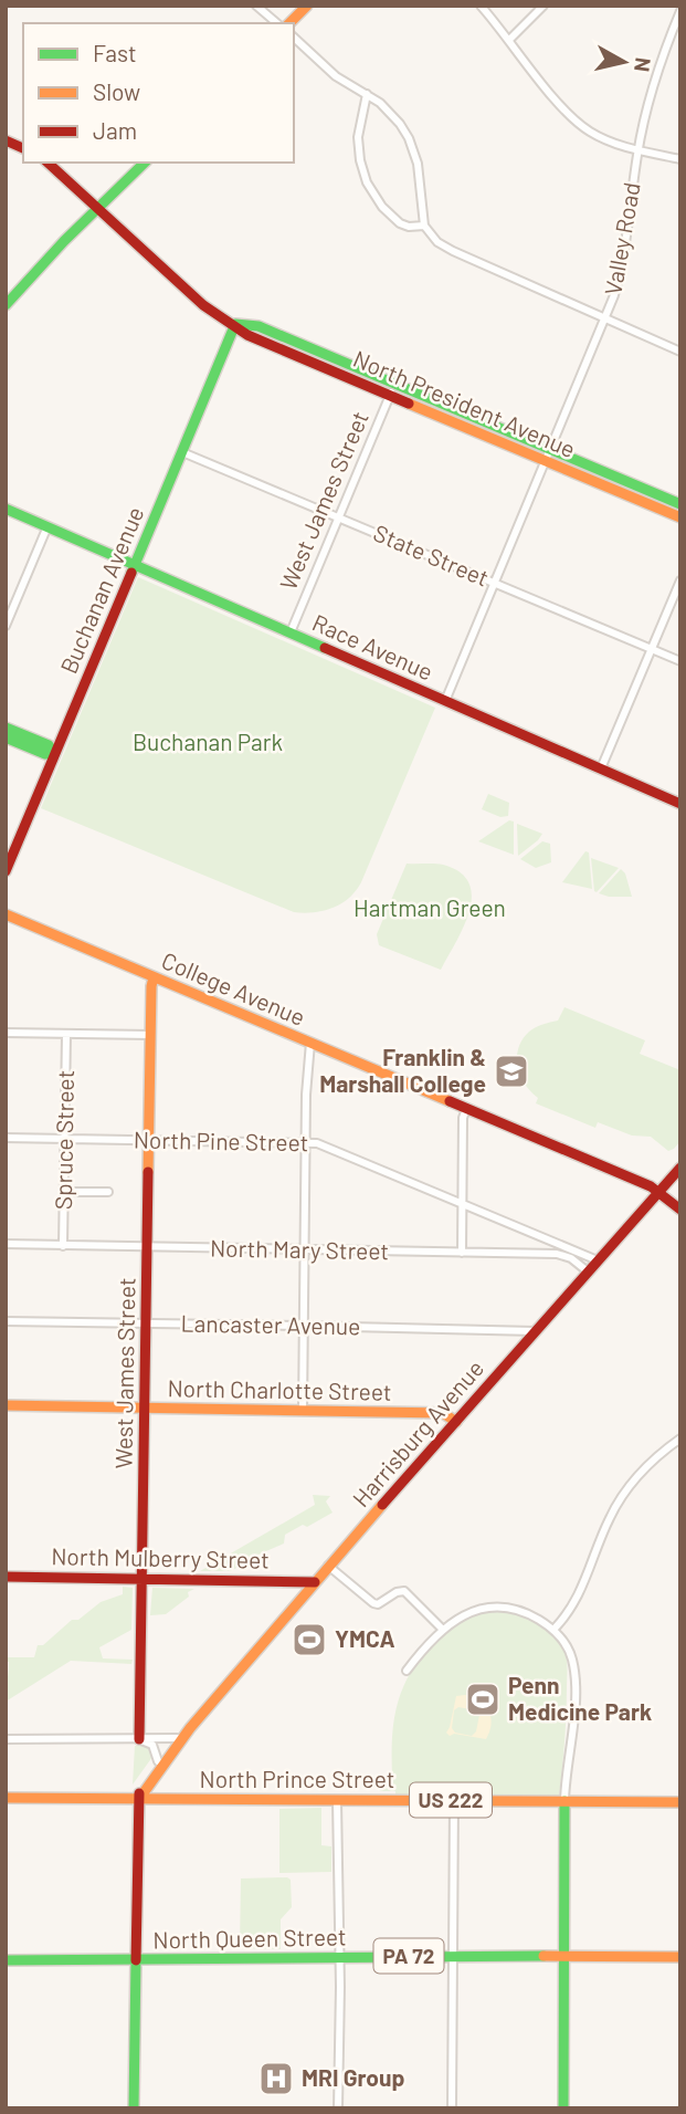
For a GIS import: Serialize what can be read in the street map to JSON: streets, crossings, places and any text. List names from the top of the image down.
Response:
{
  "streets": {
    "main road": [
      "North President Avenue",
      "West James Street",
      "Buchanan Avenue",
      "Race Avenue",
      "College Avenue",
      "North Charlotte Street",
      "Harrisburg Avenue",
      "North Mulberry Street",
      "North Prince Street",
      "US 222",
      "North Queen Street",
      "PA 72"
    ],
    "street": [
      "Valley Road",
      "State Street",
      "Spruce Street",
      "North Pine Street",
      "North Mary Street",
      "Lancaster Avenue"
    ]
  },
  "crossings": [
    ["Valley Road", "North President Avenue"],
    ["Valley Road", "State Street"],
    ["Valley Road", "Race Avenue"],
    ["North President Avenue", "West James Street"],
    ["North President Avenue", "Buchanan Avenue"],
    ["West James Street", "State Street"],
    ["West James Street", "Race Avenue"],
    ["West James Street", "College Avenue"],
    ["West James Street", "North Pine Street"],
    ["West James Street", "North Mary Street"],
    ["West James Street", "Lancaster Avenue"],
    ["West James Street", "North Charlotte Street"],
    ["West James Street", "North Mulberry Street"],
    ["State Street", "Buchanan Avenue"],
    ["Buchanan Avenue", "Race Avenue"],
    ["College Avenue", "Harrisburg Avenue"],
    ["Spruce Street", "North Pine Street"],
    ["Spruce Street", "North Mary Street"],
    ["North Pine Street", "Harrisburg Avenue"],
    ["North Mary Street", "Harrisburg Avenue"],
    ["Lancaster Avenue", "Harrisburg Avenue"],
    ["North Charlotte Street", "Harrisburg Avenue"],
    ["Harrisburg Avenue", "North Mulberry Street"],
    ["Harrisburg Avenue", "North Prince Street"]
  ],
  "parks": ["Buchanan Park", "Hartman Green"],
  "places": {
    "school or university": ["Franklin & Marshall College"],
    "sports": ["YMCA", "Penn Medicine Park"],
    "hospital": ["MRI Group"]
  },
  "legend": ["Fast", "Slow", "Jam"],
  "north": "right"
}
